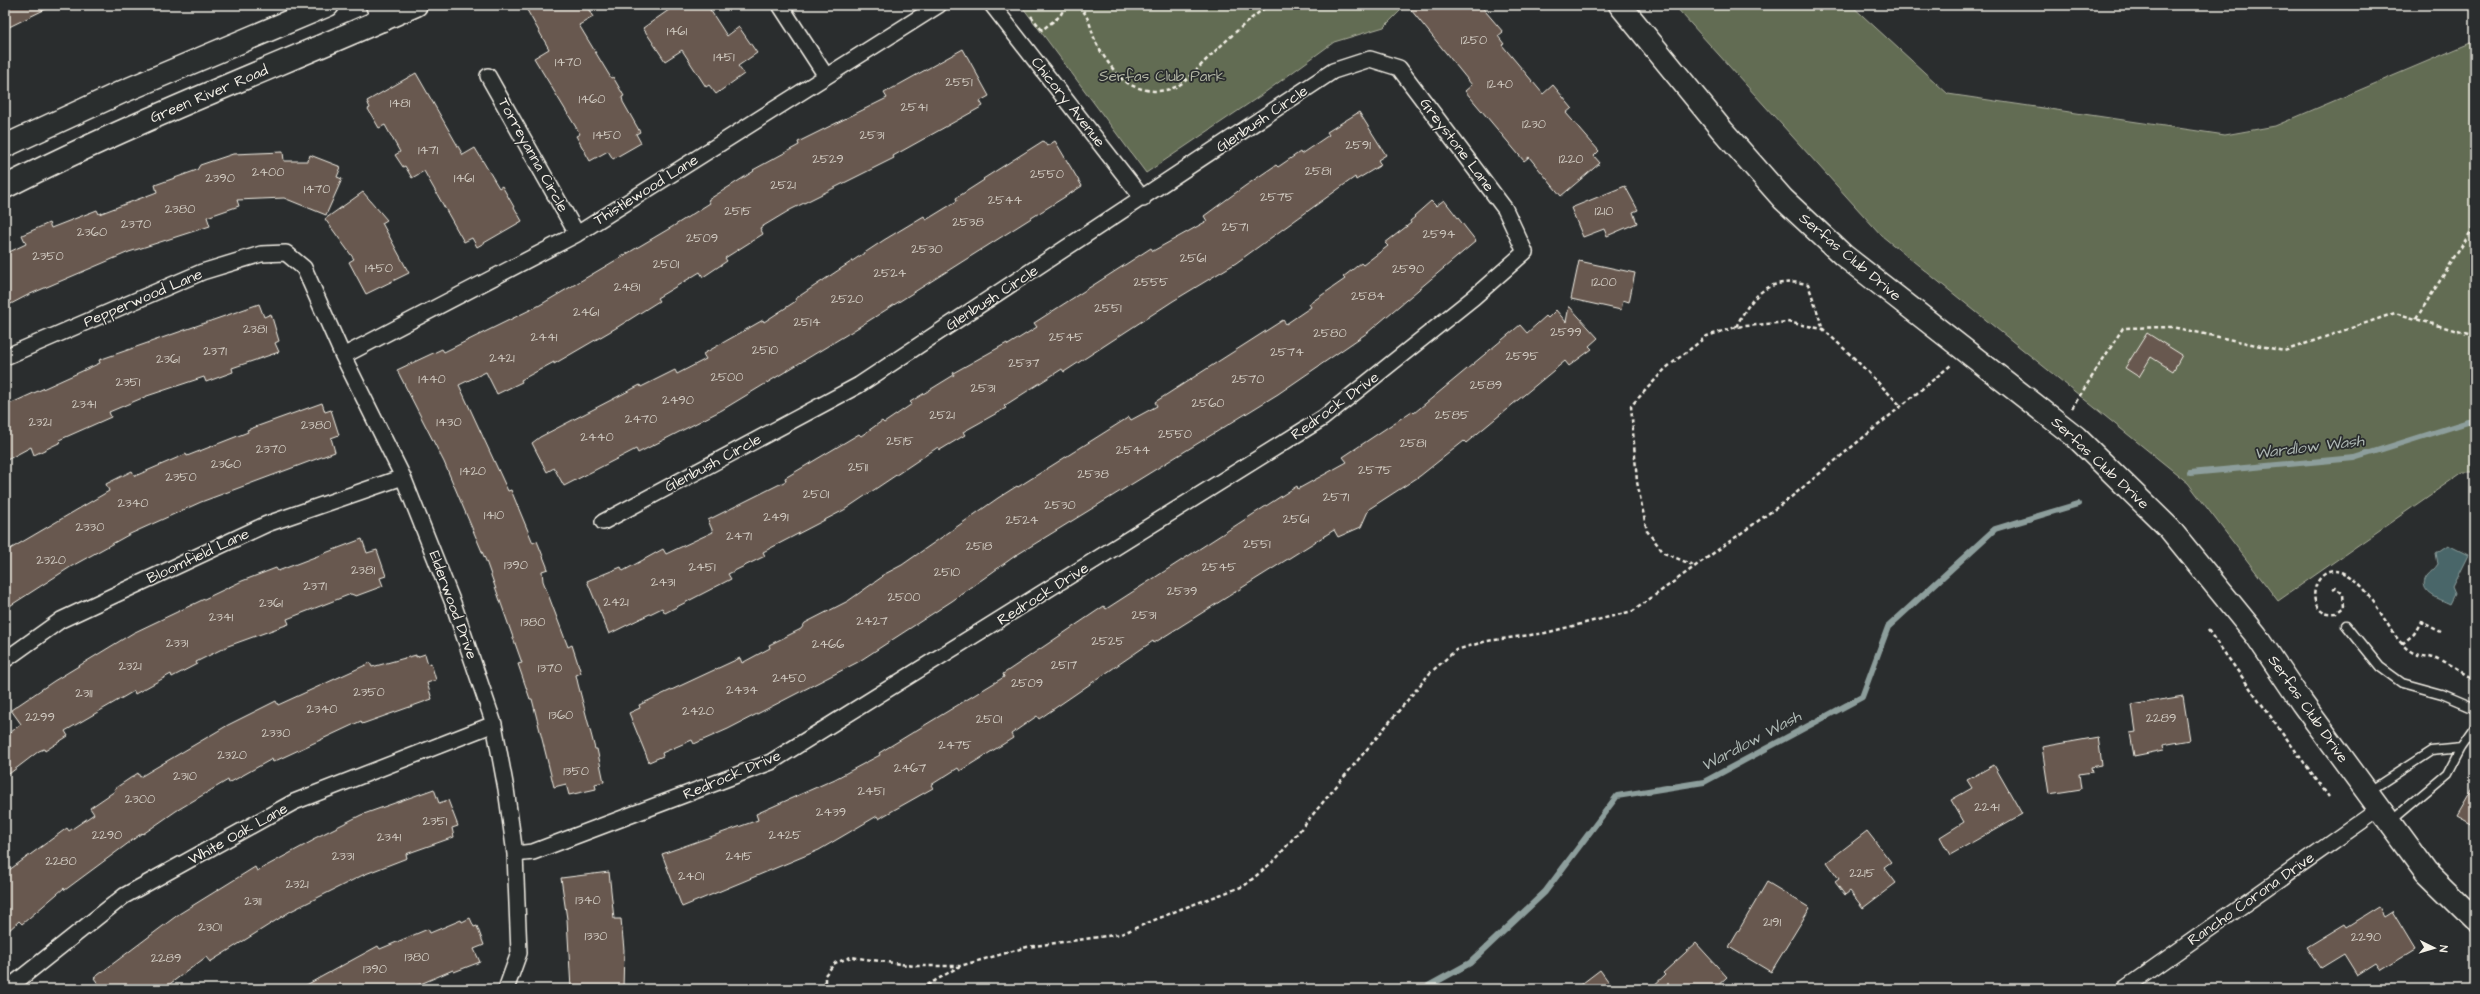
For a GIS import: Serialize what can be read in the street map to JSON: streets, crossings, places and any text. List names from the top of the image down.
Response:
{
  "streets": {
    "main road": ["Green River Road", "Serfas Club Drive"],
    "street": [
      "Chicory Avenue",
      "Glenbush Circle",
      "Greystone Lane",
      "Torreyanna Circle",
      "Thistlewood Lane",
      "Pepperwood Lane",
      "Redrock Drive",
      "Bloomfield Lane",
      "Elderwood Drive",
      "White Oak Lane",
      "Rancho Corona Drive"
    ]
  },
  "crossings": [
    ["Chicory Avenue", "Glenbush Circle"],
    ["Glenbush Circle", "Greystone Lane"],
    ["Greystone Lane", "Redrock Drive"],
    ["Torreyanna Circle", "Thistlewood Lane"],
    ["Thistlewood Lane", "Elderwood Drive"],
    ["Serfas Club Drive", "Rancho Corona Drive"],
    ["Pepperwood Lane", "Elderwood Drive"],
    ["Redrock Drive", "Elderwood Drive"],
    ["Bloomfield Lane", "Elderwood Drive"],
    ["Elderwood Drive", "White Oak Lane"]
  ],
  "water": ["Wardlow Wash"],
  "parks": ["Serfas Club Park"],
  "house_numbers": [
    "1461",
    "1250",
    "1451",
    "1470",
    "2551",
    "1240",
    "1460",
    "1481",
    "2541",
    "1230",
    "1450",
    "2531",
    "2591",
    "1471",
    "2529",
    "1220",
    "2581",
    "2400",
    "2550",
    "2390",
    "1461",
    "2521",
    "1470",
    "2575",
    "2544",
    "2380",
    "2515",
    "1210",
    "2538",
    "2370",
    "2571",
    "2360",
    "2594",
    "2509",
    "2530",
    "2350",
    "2561",
    "2501",
    "1450",
    "2590",
    "2524",
    "2555",
    "1200",
    "2481",
    "2584",
    "2520",
    "2551",
    "2461",
    "2514",
    "2381",
    "2599",
    "2580",
    "2441",
    "2545",
    "2510",
    "2371",
    "2574",
    "2595",
    "2421",
    "2361",
    "2537",
    "2500",
    "1440",
    "2570",
    "2351",
    "2589",
    "2531",
    "2490",
    "2560",
    "2341",
    "2521",
    "2585",
    "2470",
    "2321",
    "1430",
    "2380",
    "2550",
    "2440",
    "2515",
    "2581",
    "2370",
    "2544",
    "2360",
    "2511",
    "2575",
    "1420",
    "2538",
    "2350",
    "2501",
    "2571",
    "2340",
    "2530",
    "1410",
    "2491",
    "2561",
    "2524",
    "2330",
    "2471",
    "2551",
    "2518",
    "2320",
    "1390",
    "2451",
    "2545",
    "2381",
    "2510",
    "2431",
    "2371",
    "2539",
    "2500",
    "2421",
    "2361",
    "2531",
    "2341",
    "2427",
    "1380",
    "2525",
    "2331",
    "2466",
    "2517",
    "2321",
    "1370",
    "2450",
    "2509",
    "2434",
    "2350",
    "2311",
    "2340",
    "2420",
    "1360",
    "2299",
    "2289",
    "2501",
    "2330",
    "2475",
    "2320",
    "2467",
    "1350",
    "2310",
    "2451",
    "2300",
    "2241",
    "2439",
    "2351",
    "2290",
    "2425",
    "2341",
    "2331",
    "2415",
    "2280",
    "2215",
    "2401",
    "2321",
    "1340",
    "2311",
    "2191",
    "2301",
    "1330",
    "2290",
    "1380",
    "2289",
    "1390"
  ],
  "north": "right"
}
